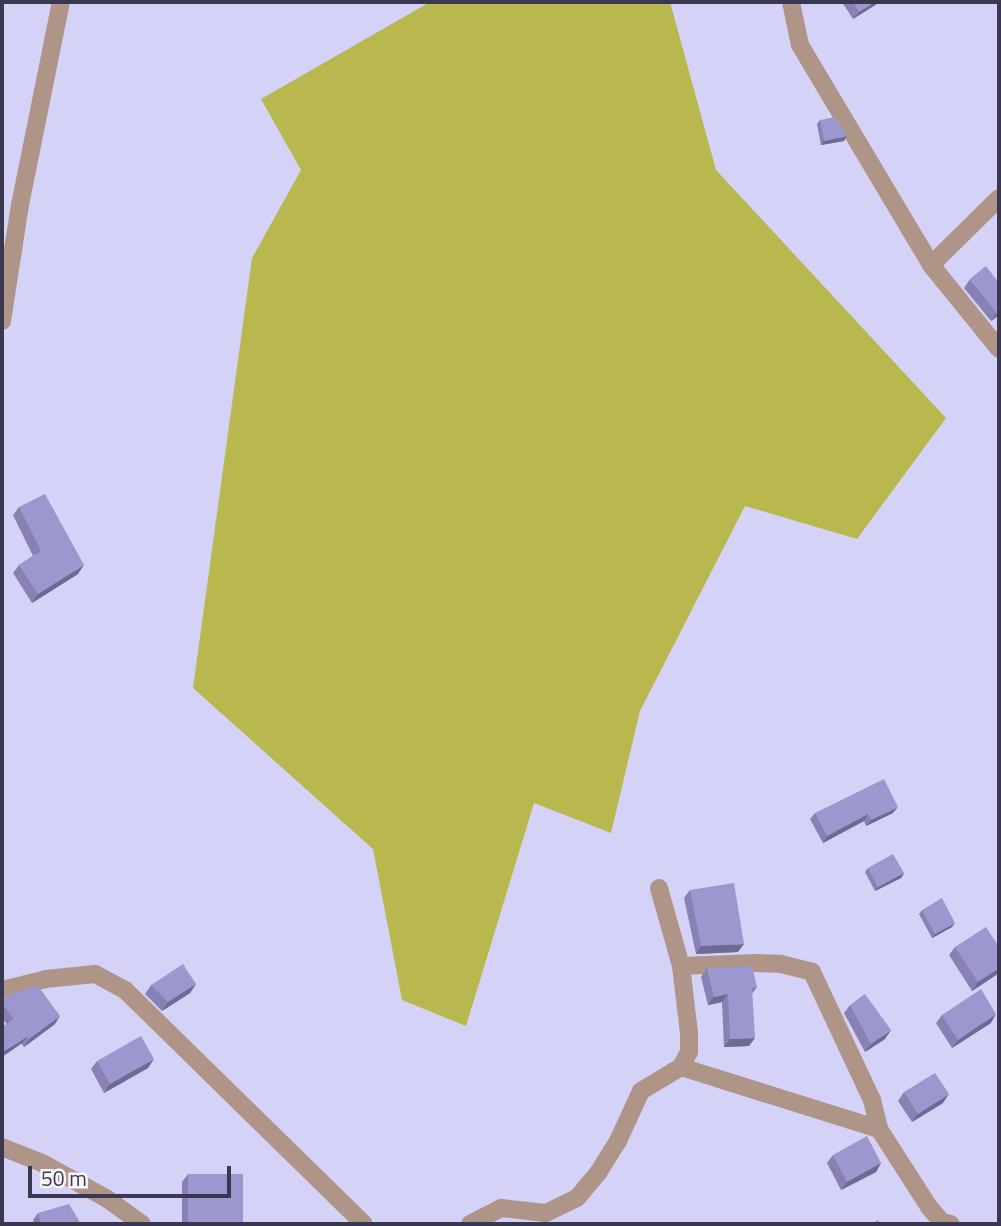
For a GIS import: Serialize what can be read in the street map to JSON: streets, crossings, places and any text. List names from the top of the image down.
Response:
{
  "scale_bar": "50 m"
}
